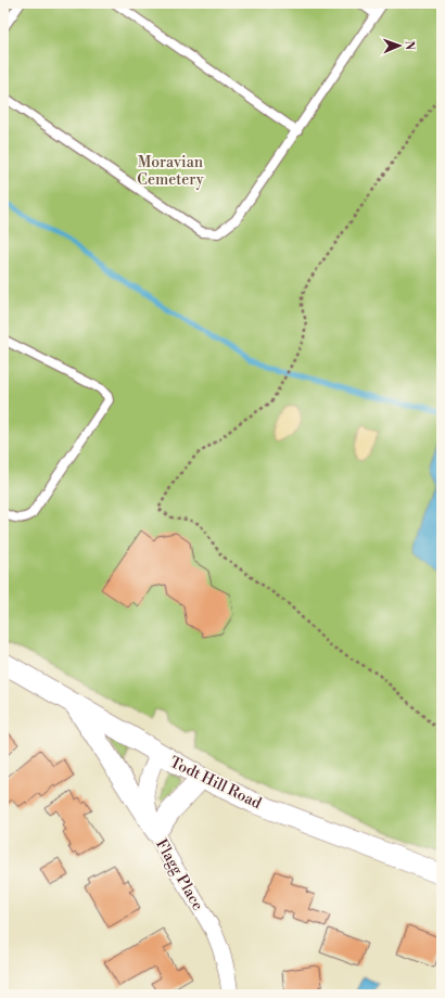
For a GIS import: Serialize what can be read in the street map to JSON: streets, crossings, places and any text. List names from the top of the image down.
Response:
{
  "streets": {
    "street": ["Todt Hill Road", "Flagg Place"]
  },
  "crossings": [
    ["Todt Hill Road", "Flagg Place"]
  ],
  "parks": ["Moravian Cemetery"],
  "north": "right"
}
